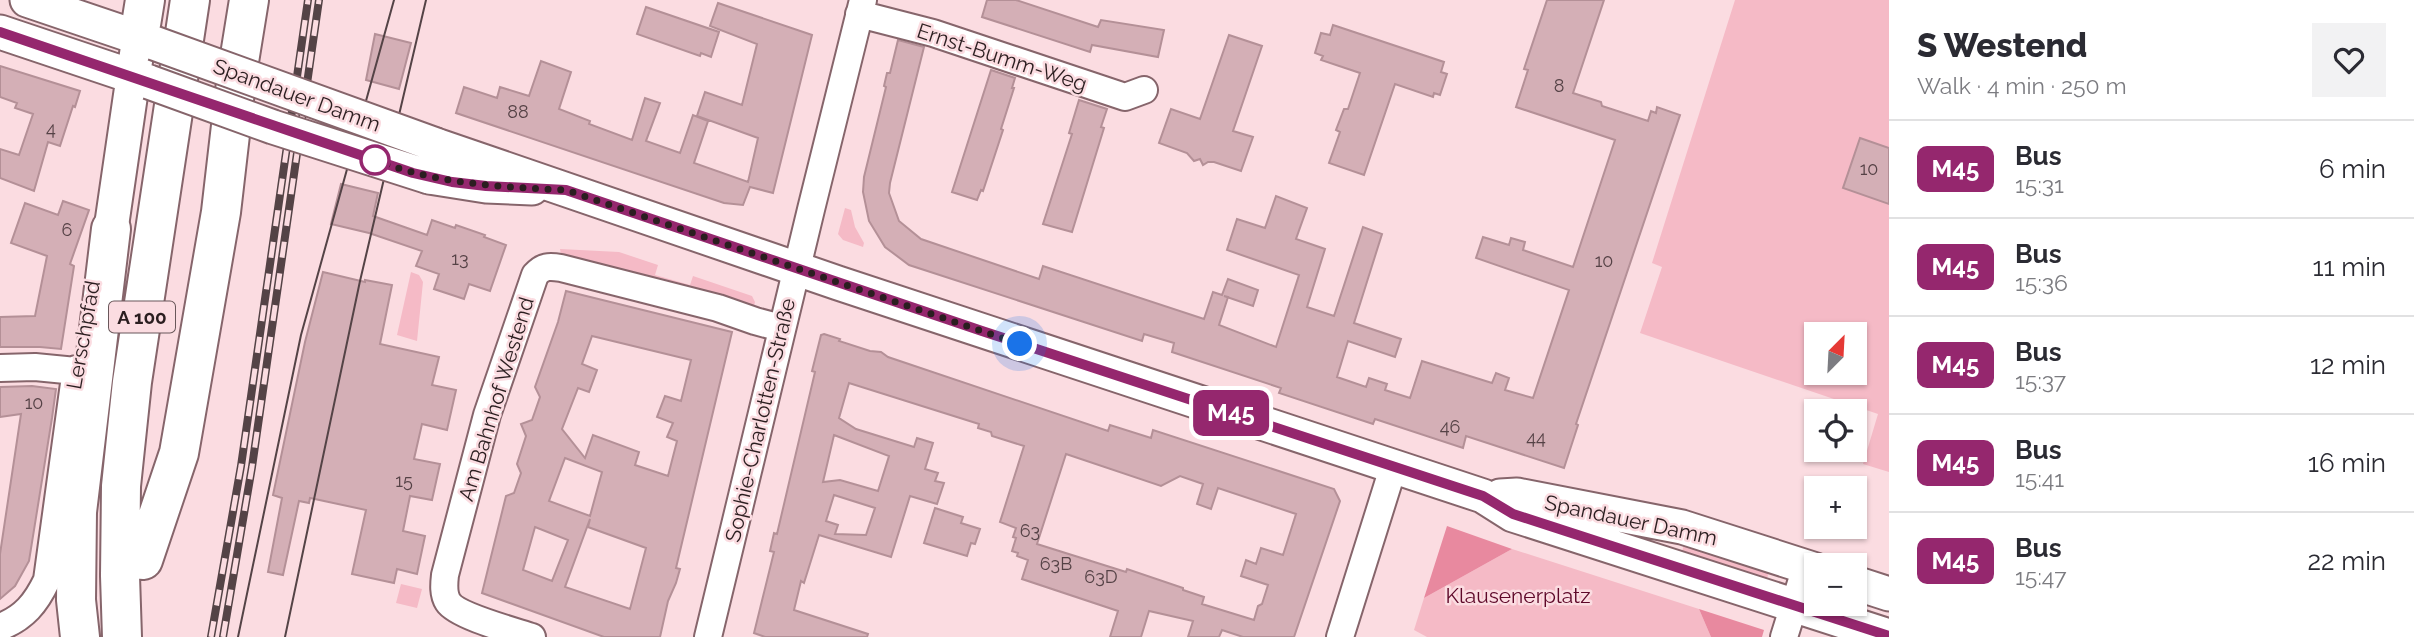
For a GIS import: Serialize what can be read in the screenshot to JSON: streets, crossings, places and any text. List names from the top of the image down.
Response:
{
  "streets": {
    "highway": ["A 100"],
    "main road": ["Spandauer Damm", "Lerschpfad"],
    "street": ["Ernst-Bumm-Weg", "Am Bahnhof Westend", "Sophie-Charlotten-Straße"]
  },
  "crossings": [
    ["Ernst-Bumm-Weg", "Sophie-Charlotten-Straße"],
    ["Spandauer Damm", "Lerschpfad"],
    ["Spandauer Damm", "Sophie-Charlotten-Straße"],
    ["Am Bahnhof Westend", "Sophie-Charlotten-Straße"]
  ],
  "parks": ["Klausenerplatz"],
  "lines": ["bus line M45"],
  "house_numbers": [
    "8",
    "88",
    "4",
    "10",
    "6",
    "13",
    "10",
    "10",
    "46",
    "44",
    "15",
    "63",
    "63B",
    "63D"
  ],
  "north": "top right",
  "page": {
    "on_map": "M45",
    "heading": ["S Westend", "Walk · 4 min · 250 m"],
    "list": [
      {
        "mark": "M45",
        "name": "Bus",
        "note": "15:31",
        "value": "6 min"
      },
      {
        "mark": "M45",
        "name": "Bus",
        "note": "15:36",
        "value": "11 min"
      },
      {
        "mark": "M45",
        "name": "Bus",
        "note": "15:37",
        "value": "12 min"
      },
      {
        "mark": "M45",
        "name": "Bus",
        "note": "15:41",
        "value": "16 min"
      },
      {
        "mark": "M45",
        "name": "Bus",
        "note": "15:47",
        "value": "22 min"
      }
    ],
    "map_buttons": ["+", "−"]
  }
}
